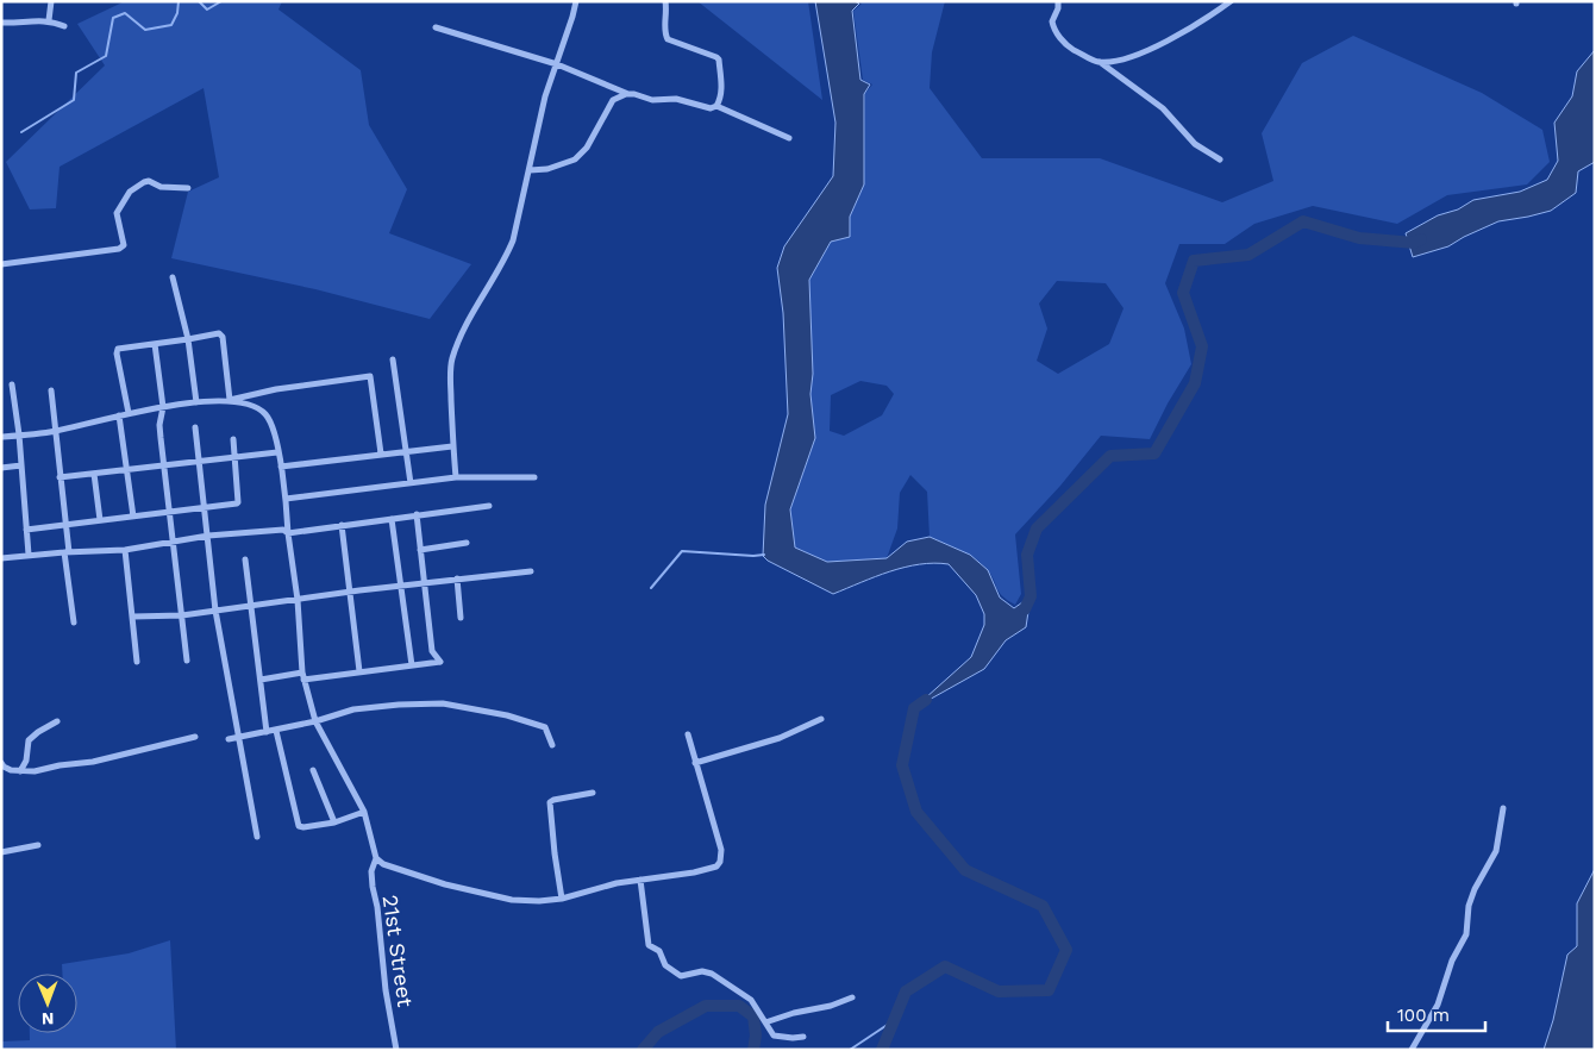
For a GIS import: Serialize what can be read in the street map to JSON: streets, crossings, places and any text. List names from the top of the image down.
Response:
{
  "streets": {
    "street": ["21st Street"]
  },
  "scale_bar": "100 m",
  "north": "bottom"
}
